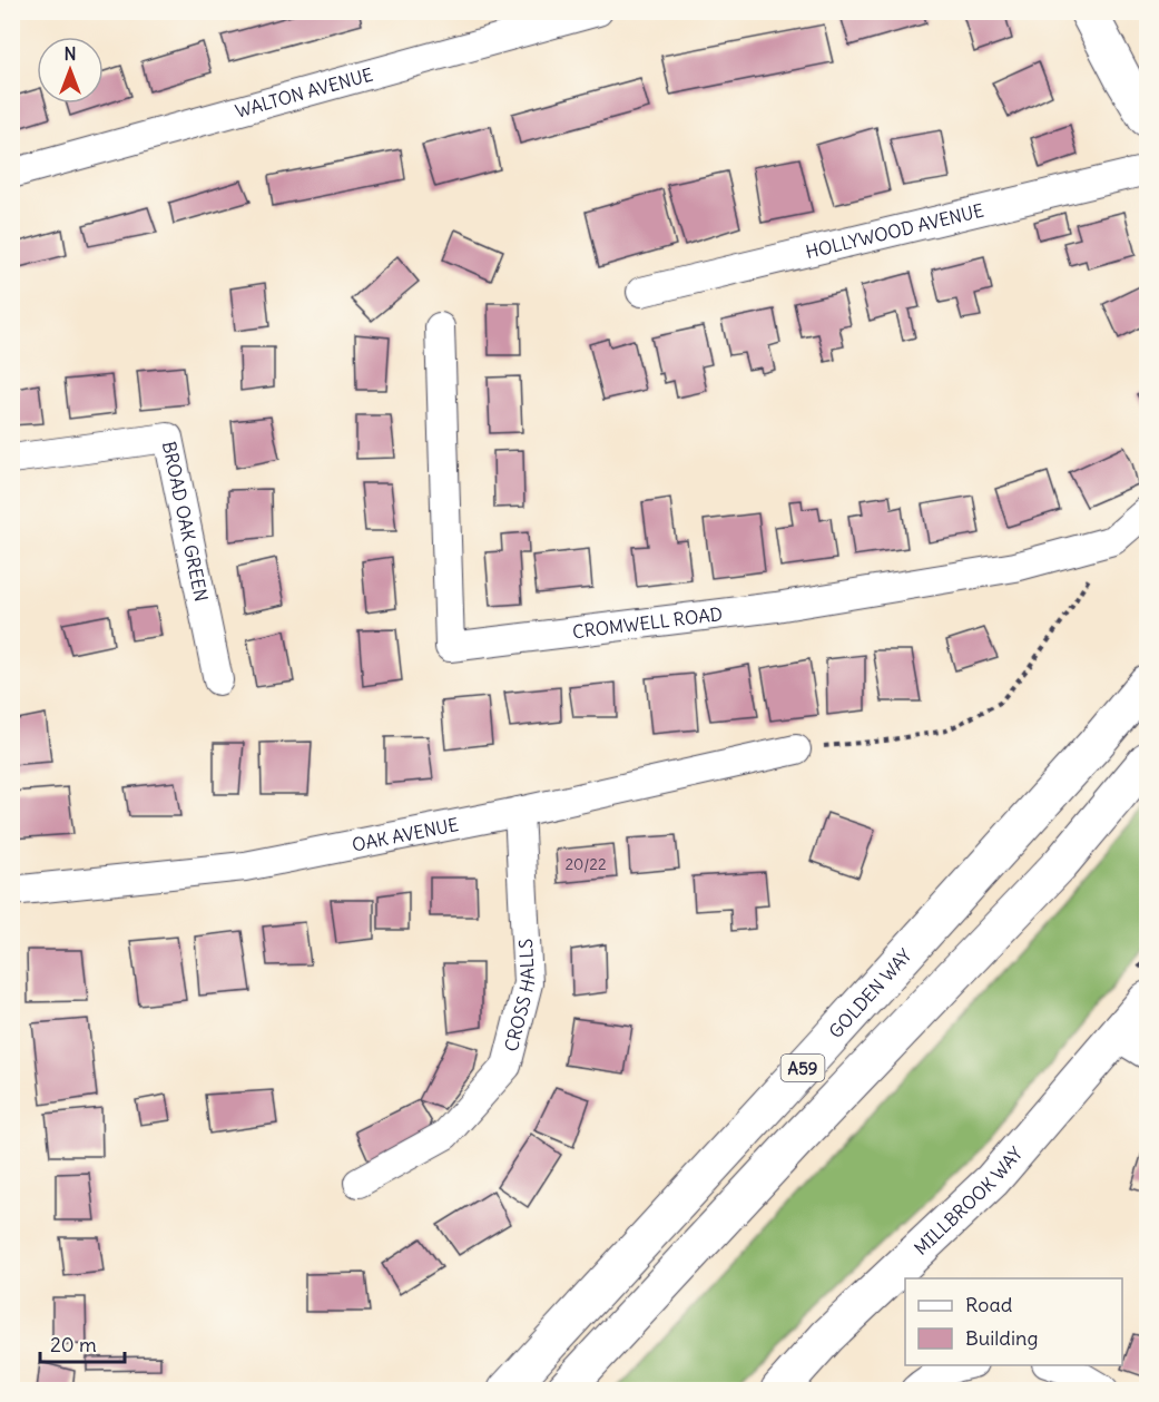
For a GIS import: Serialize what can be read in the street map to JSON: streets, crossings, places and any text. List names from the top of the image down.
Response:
{
  "streets": {
    "main road": ["GOLDEN WAY", "A59", "MILLBROOK WAY"],
    "street": [
      "WALTON AVENUE",
      "HOLLYWOOD AVENUE",
      "BROAD OAK GREEN",
      "CROMWELL ROAD",
      "OAK AVENUE",
      "CROSS HALLS"
    ]
  },
  "crossings": [
    ["OAK AVENUE", "CROSS HALLS"]
  ],
  "house_numbers": ["20/22"],
  "legend": ["Road", "Building"],
  "scale_bar": "20 m",
  "north": "top"
}
